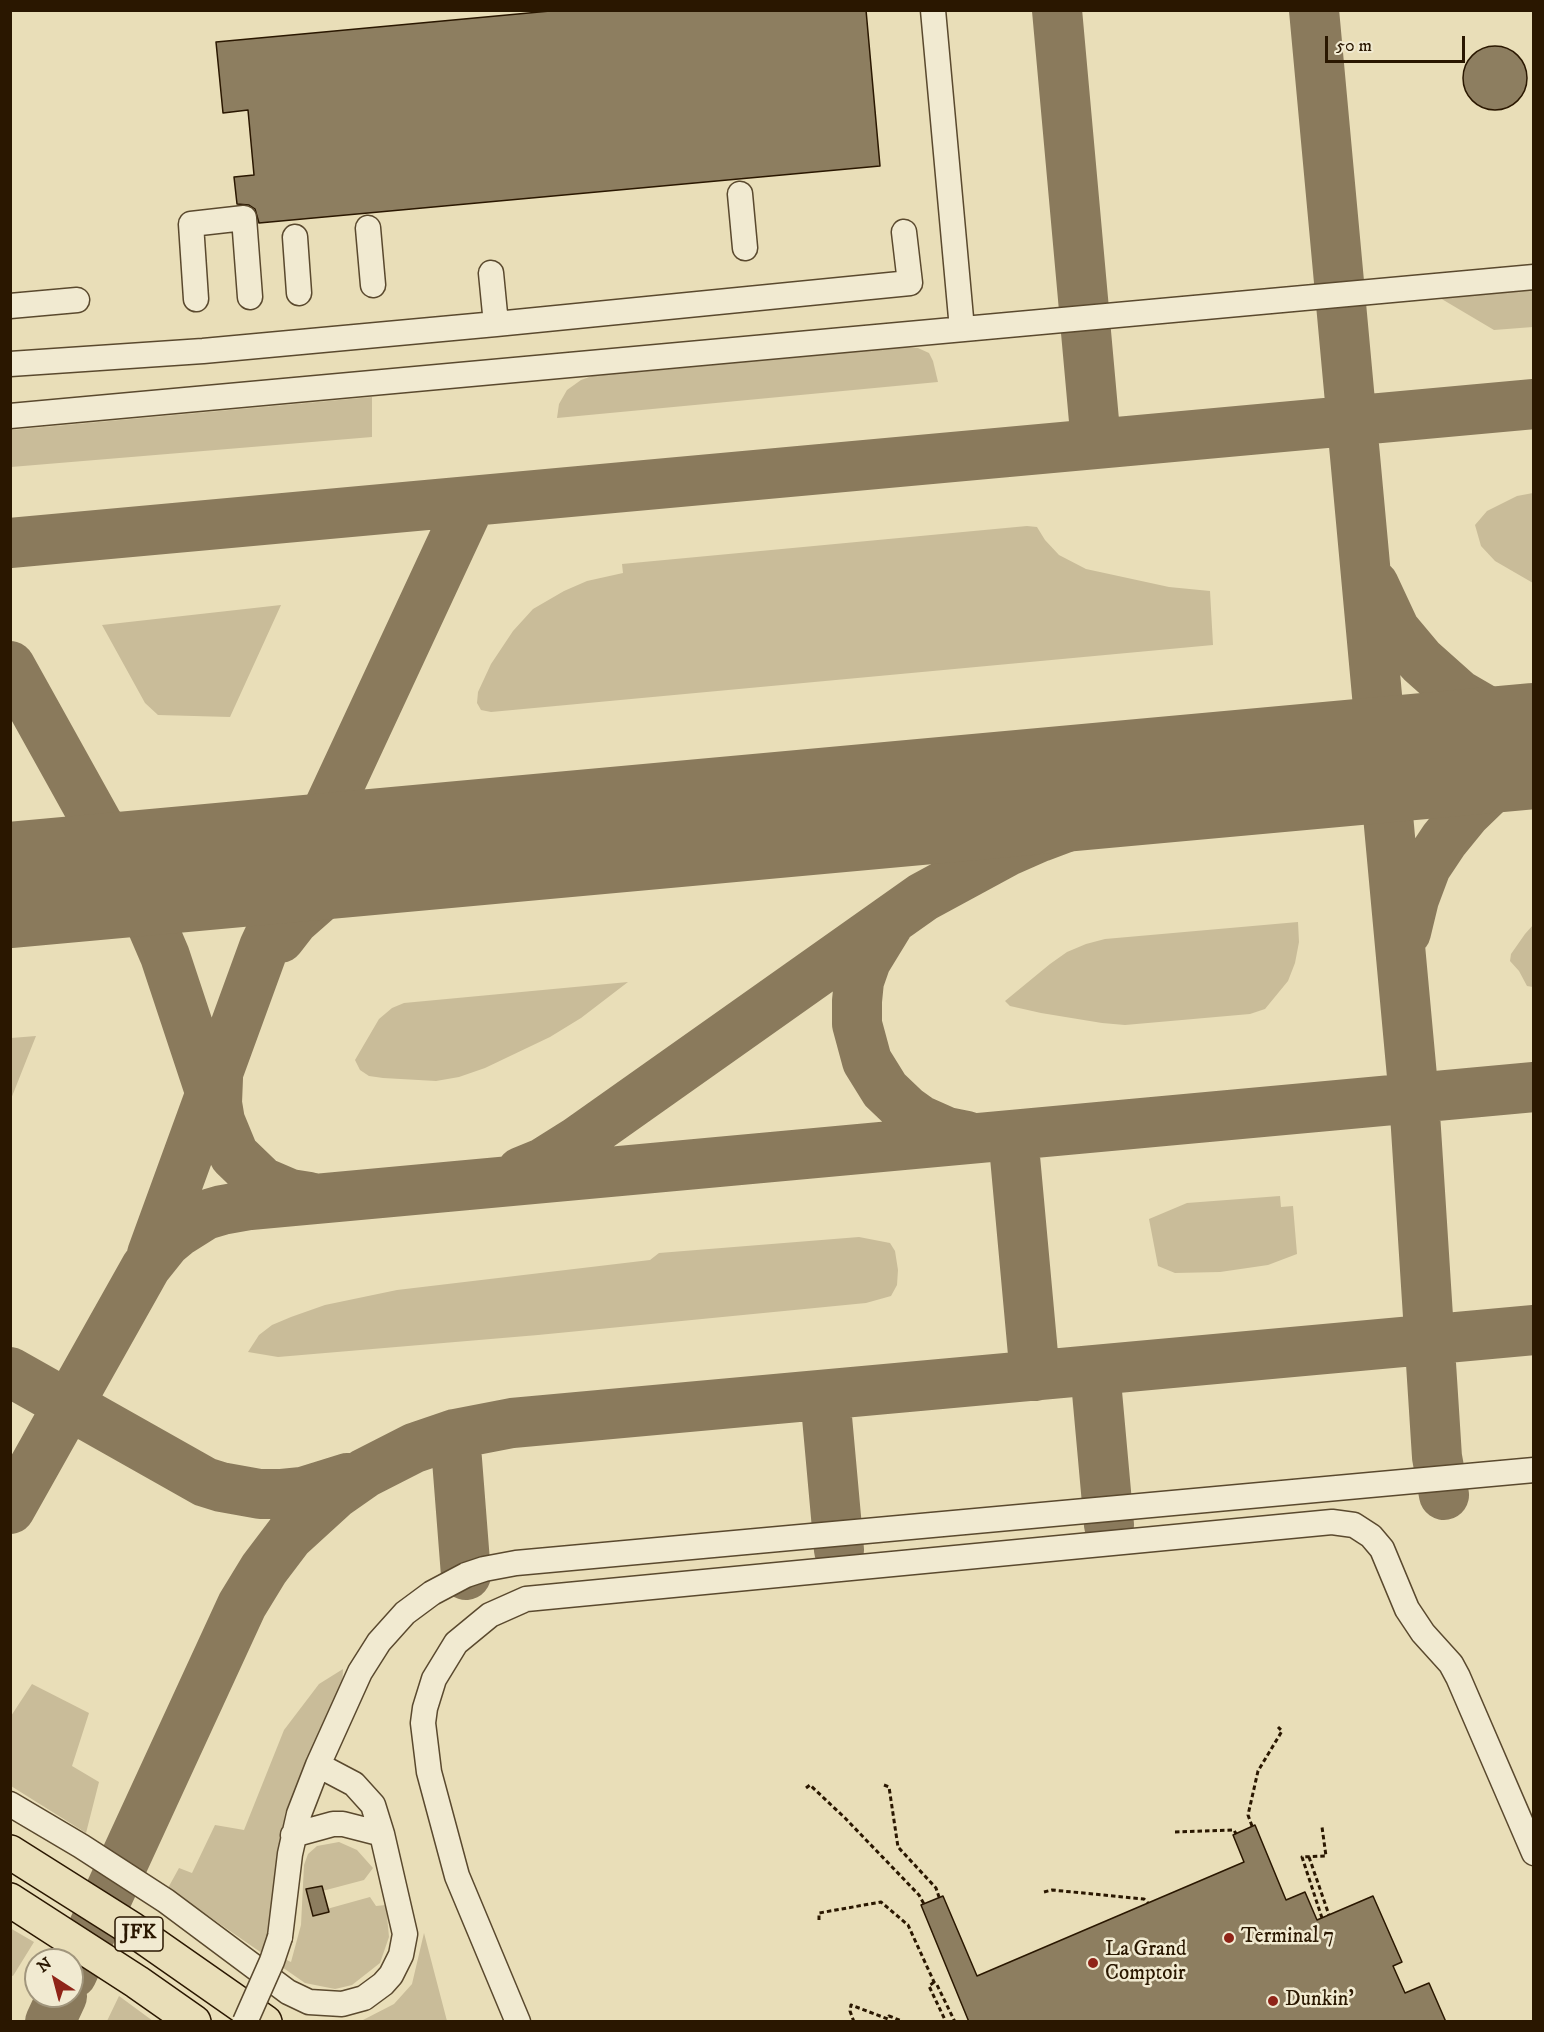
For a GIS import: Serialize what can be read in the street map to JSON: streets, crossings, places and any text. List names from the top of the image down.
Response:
{
  "streets": {
    "highway": ["JFK"]
  },
  "places": ["Terminal 7", "La Grand Comptoir", "Dunkin'"],
  "scale_bar": "50 m",
  "north": "top left"
}
